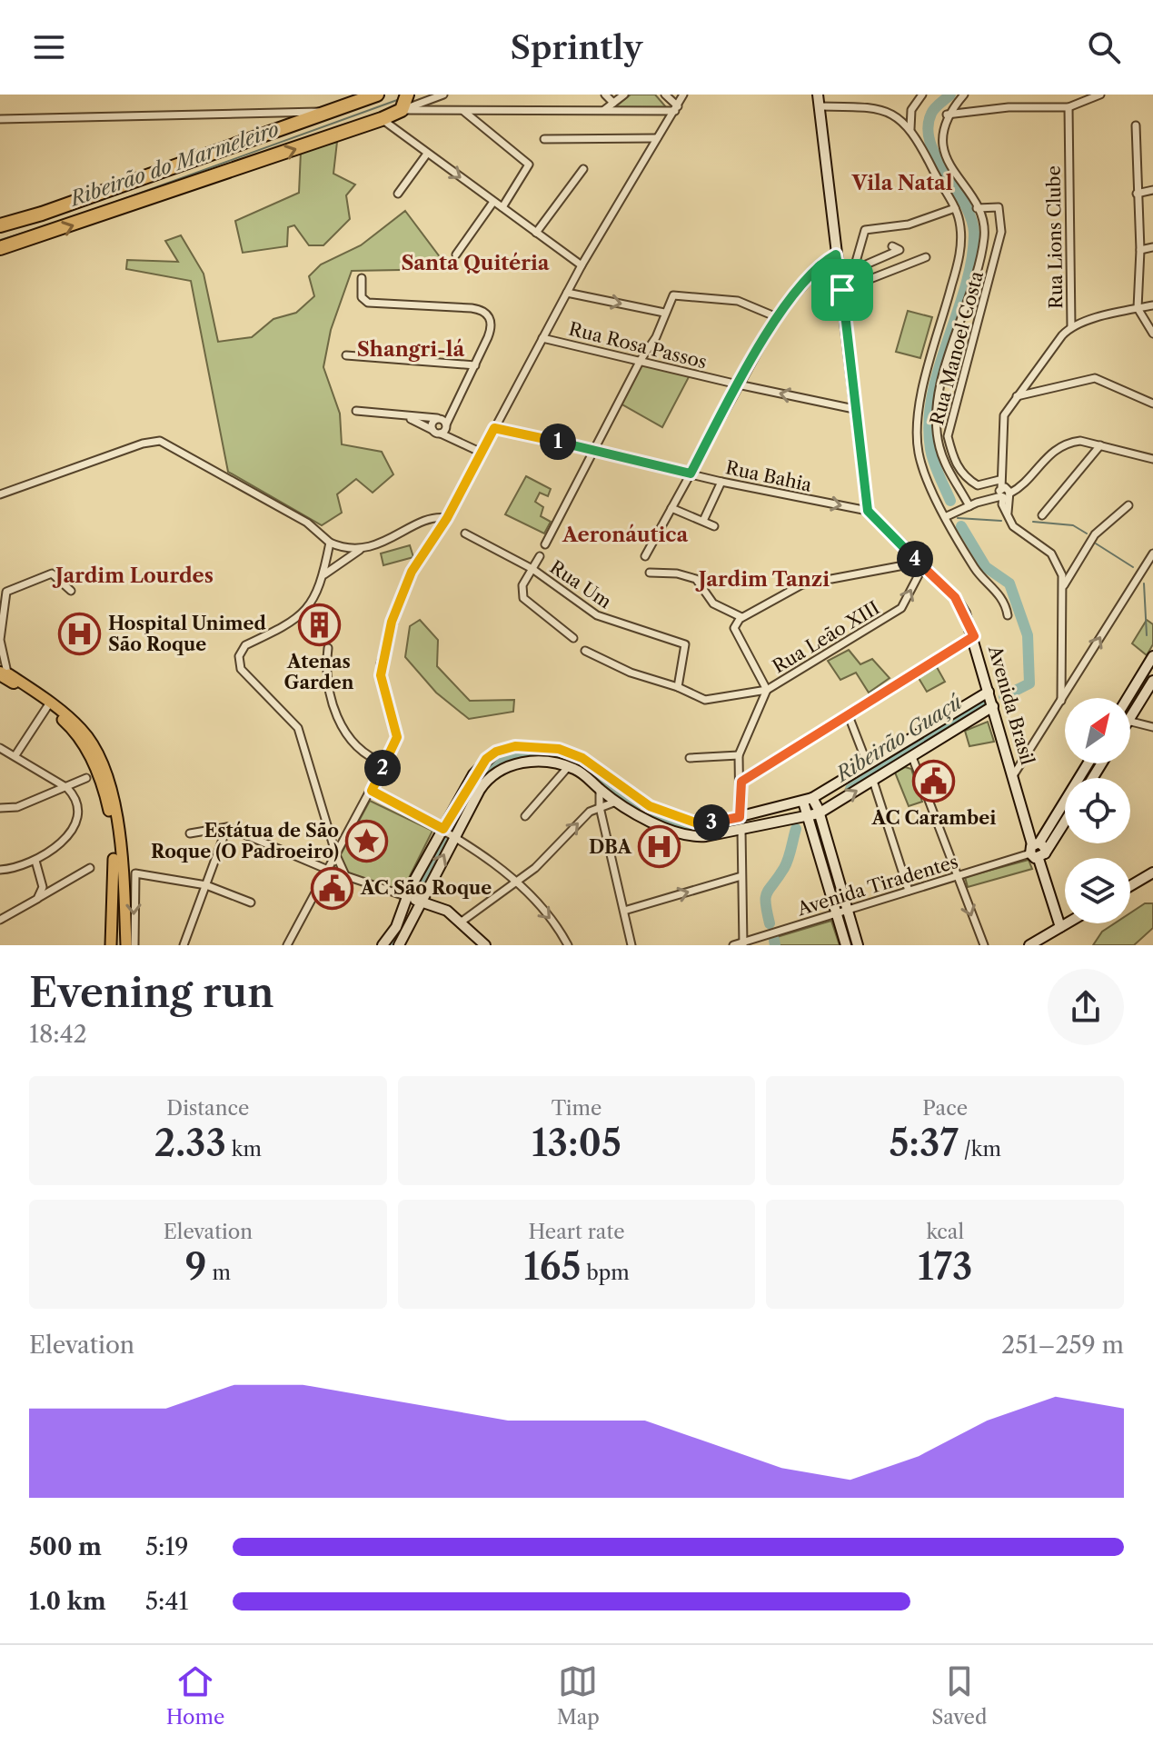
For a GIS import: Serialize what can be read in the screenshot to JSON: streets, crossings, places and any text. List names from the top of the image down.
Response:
{
  "streets": {
    "main road": ["Avenida Brasil"],
    "street": [
      "Rua Lions Clube",
      "Rua Rosa Passos",
      "Rua Manoel Costa",
      "Rua Bahia",
      "Rua Um",
      "Rua Leão XIII",
      "Avenida Tiradentes"
    ]
  },
  "crossings": [
    ["Rua Lions Clube", "Rua Manoel Costa"],
    ["Rua Bahia", "Avenida Brasil"],
    ["Rua Um", "Rua Leão XIII"],
    ["Rua Leão XIII", "Avenida Brasil"],
    ["Avenida Brasil", "Avenida Tiradentes"]
  ],
  "one_way": ["Rua Rosa Passos", "Rua Bahia"],
  "districts": [
    "Vila Natal",
    "Santa Quitéria",
    "Shangri-lá",
    "Aeronáutica",
    "Jardim Lourdes",
    "Jardim Tanzi"
  ],
  "water": ["Ribeirão do Marmeleiro", "Ribeirão Guaçú"],
  "places": {
    "building": ["Atenas Garden"],
    "hospital": ["Hospital Unimed São Roque", "DBA"],
    "public building": ["AC Carambei", "AC São Roque"],
    "place": ["Estátua de São Roque (O Padroeiro)"]
  },
  "north": "top right",
  "page": {
    "header": "Sprintly",
    "pins": [
      "1",
      "4",
      "2",
      "3"
    ],
    "heading": ["Evening run", "18:42"],
    "stats": [
      ["Distance", "2.33 km"],
      ["Time", "13:05"],
      ["Pace", "5:37 /km"],
      ["Elevation", "9 m"],
      ["Heart rate", "165 bpm"],
      ["kcal", "173"]
    ],
    "chart": ["Elevation", "251–259 m"],
    "list": [
      {
        "name": "500 m",
        "note": "5:19"
      },
      {
        "name": "1.0 km",
        "note": "5:41"
      }
    ],
    "tabs": ["Home", "Map", "Saved"]
  }
}
